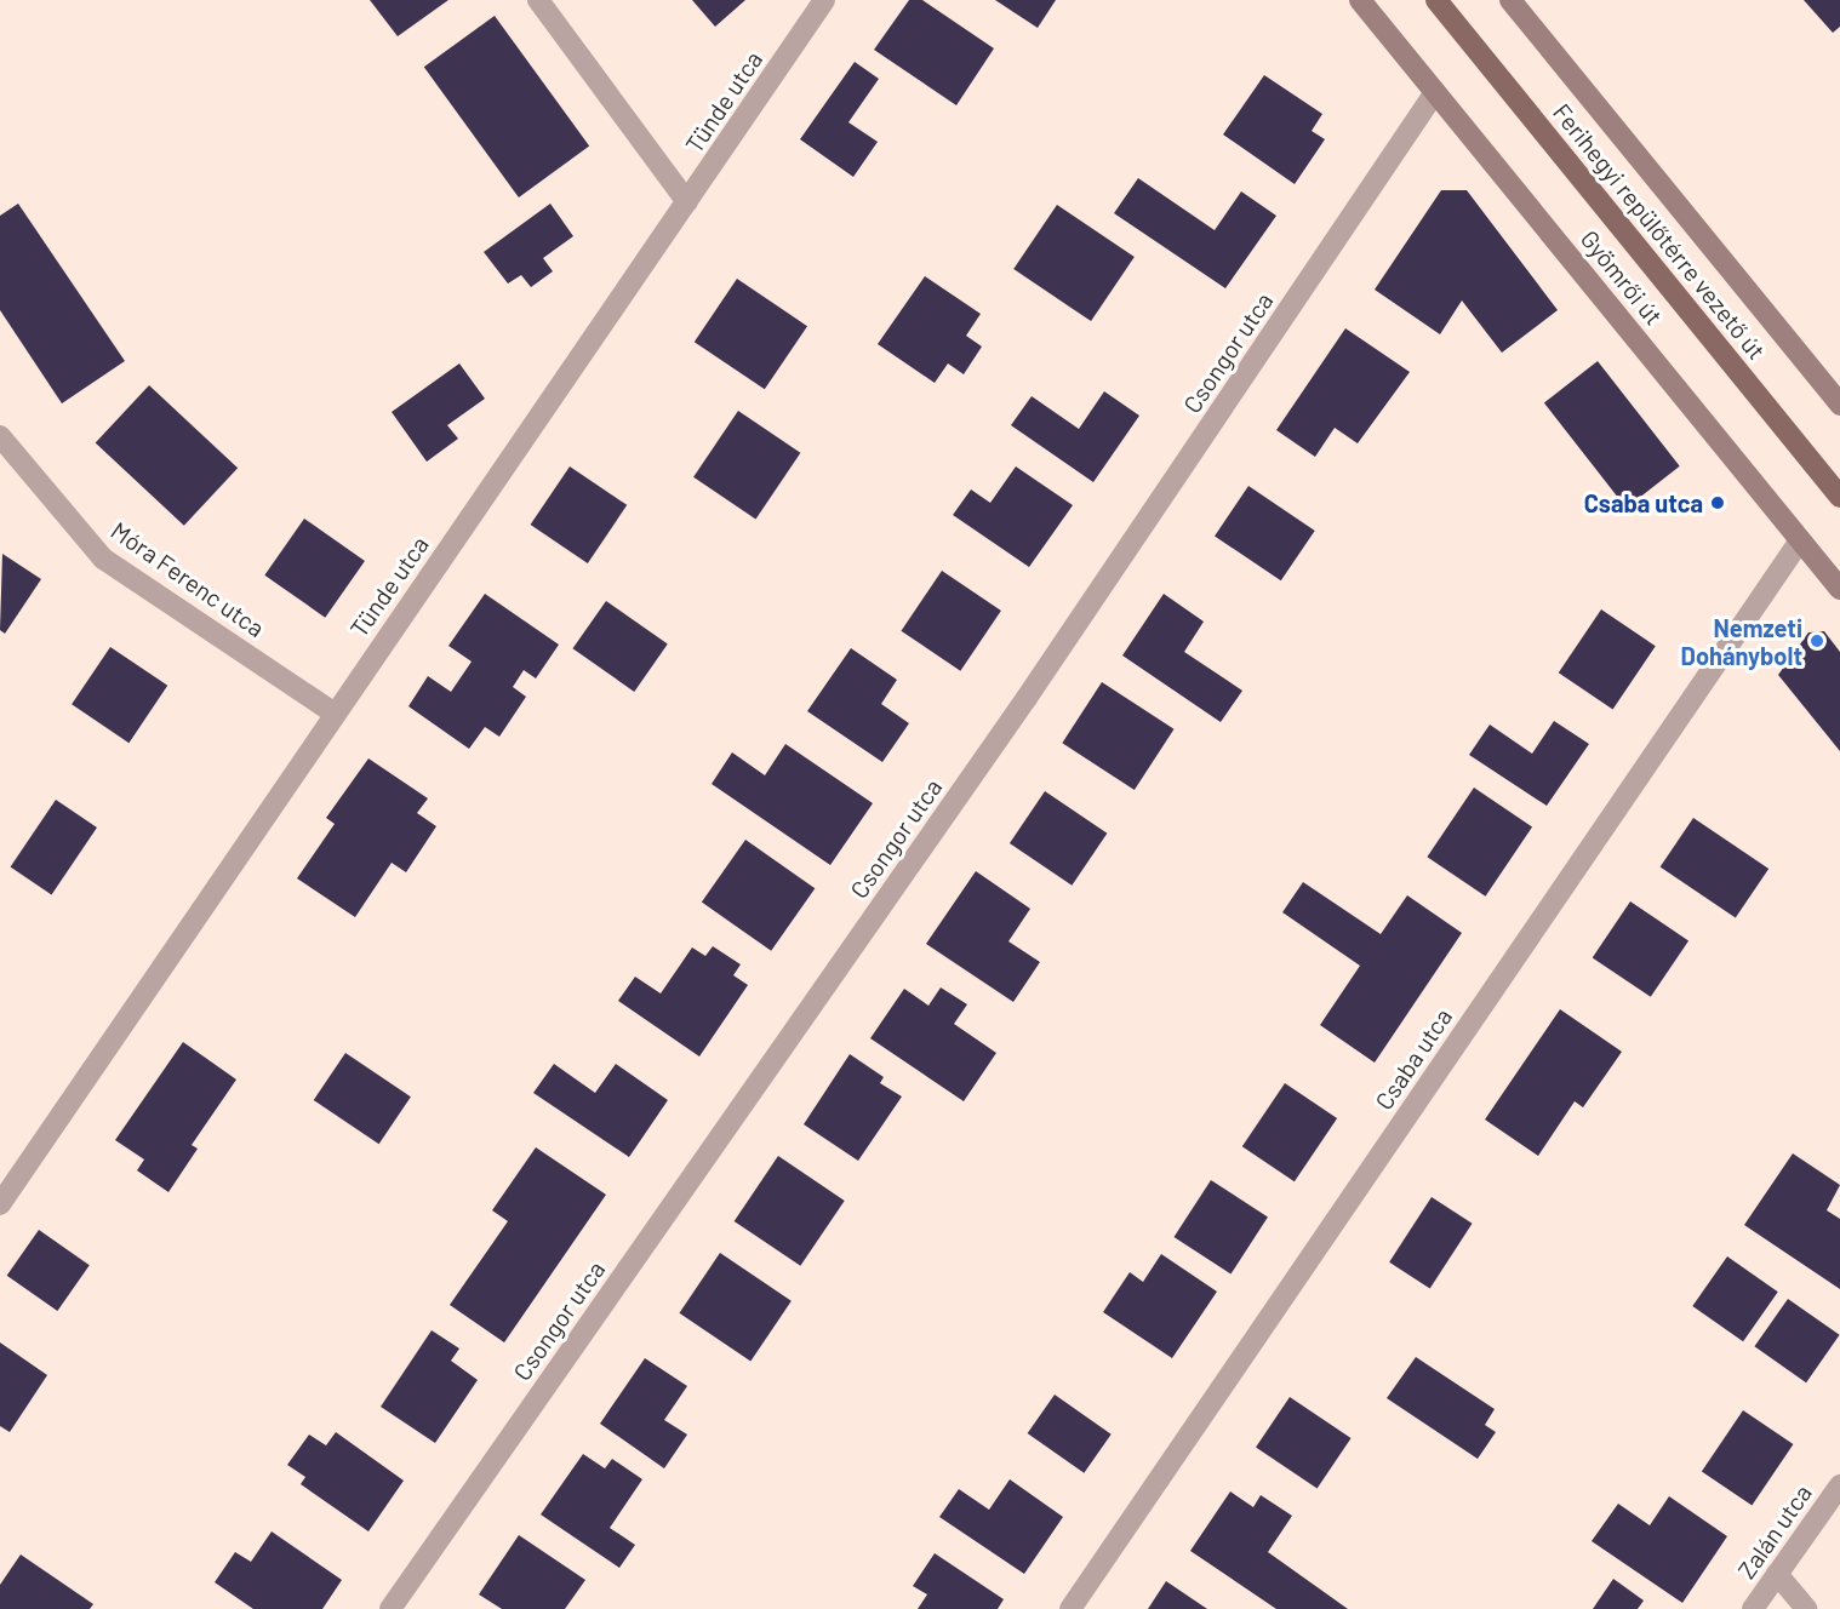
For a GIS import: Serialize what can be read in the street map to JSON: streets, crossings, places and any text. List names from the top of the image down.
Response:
{
  "streets": {
    "main road": ["Ferihegyi repülőtérre vezető út"],
    "street": [
      "Tünde utca",
      "Gyömrői út",
      "Csongor utca",
      "Móra Ferenc utca",
      "Csaba utca",
      "Zalán utca"
    ]
  },
  "crossings": [
    ["Tünde utca", "Móra Ferenc utca"],
    ["Gyömrői út", "Csongor utca"],
    ["Gyömrői út", "Csaba utca"]
  ],
  "places": ["Csaba utca", "Nemzeti Dohánybolt"]
}
